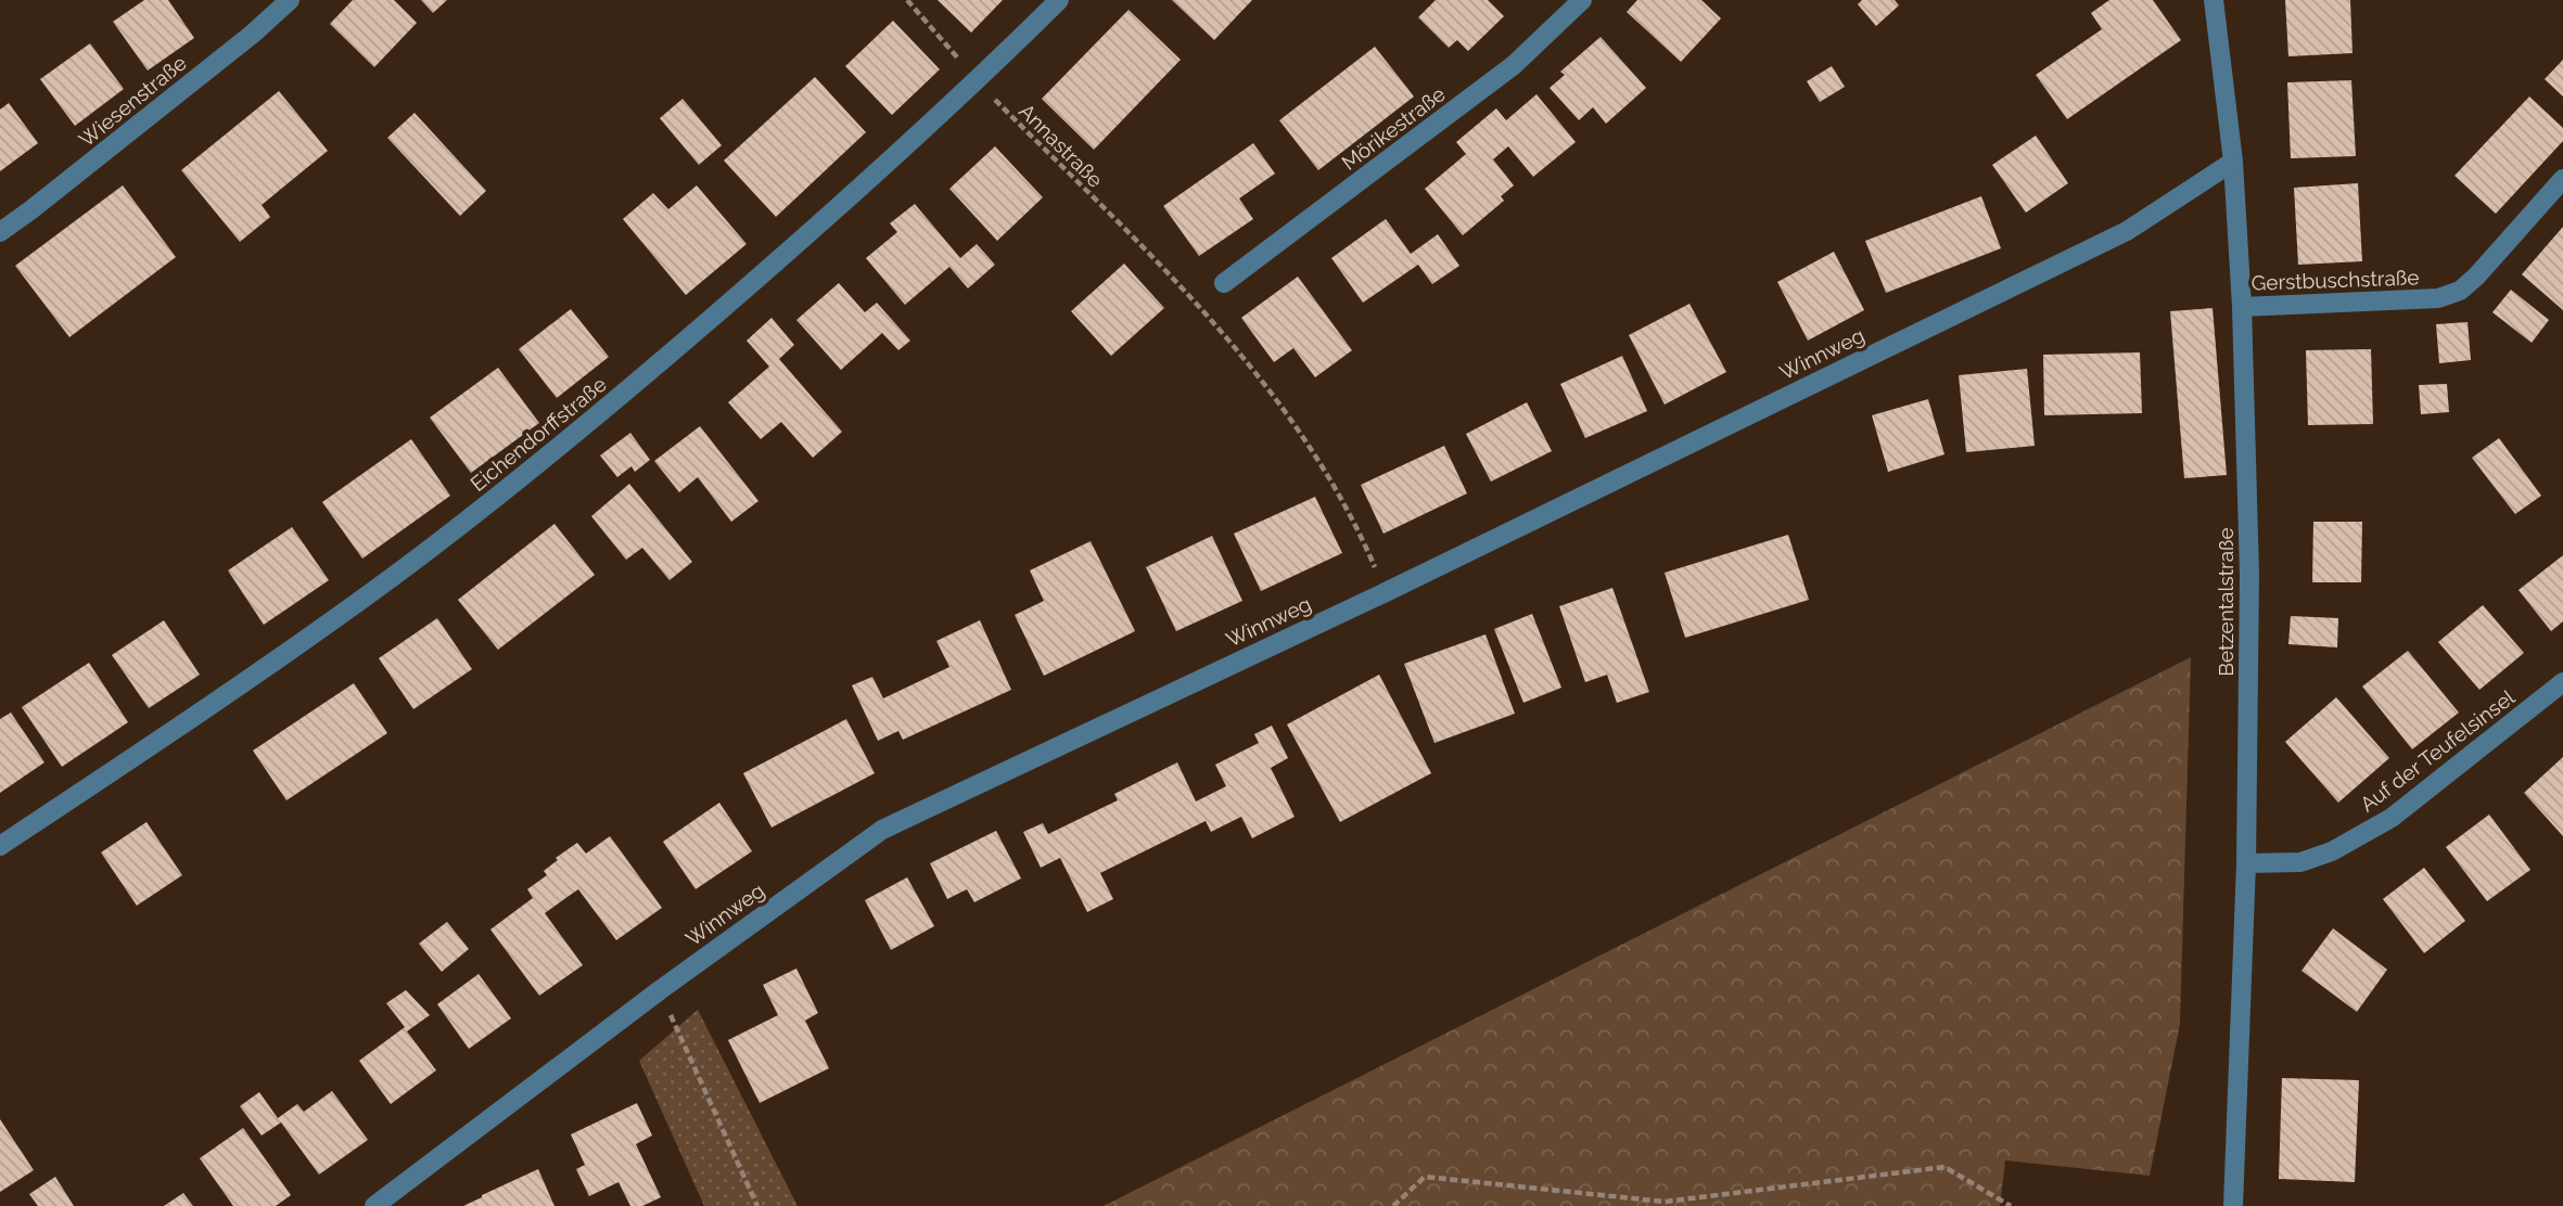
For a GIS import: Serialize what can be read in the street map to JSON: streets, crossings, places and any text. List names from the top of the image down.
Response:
{
  "streets": {
    "street": [
      "Wiesenstraße",
      "Mörikestraße",
      "Gerstbuschstraße",
      "Winnweg",
      "Eichendorffstraße",
      "Betzentalstraße",
      "Auf der Teufelsinsel"
    ],
    "path": ["Annastraße"]
  },
  "crossings": [
    ["Annastraße", "Winnweg"],
    ["Annastraße", "Eichendorffstraße"],
    ["Gerstbuschstraße", "Betzentalstraße"],
    ["Winnweg", "Betzentalstraße"],
    ["Betzentalstraße", "Auf der Teufelsinsel"]
  ]
}
